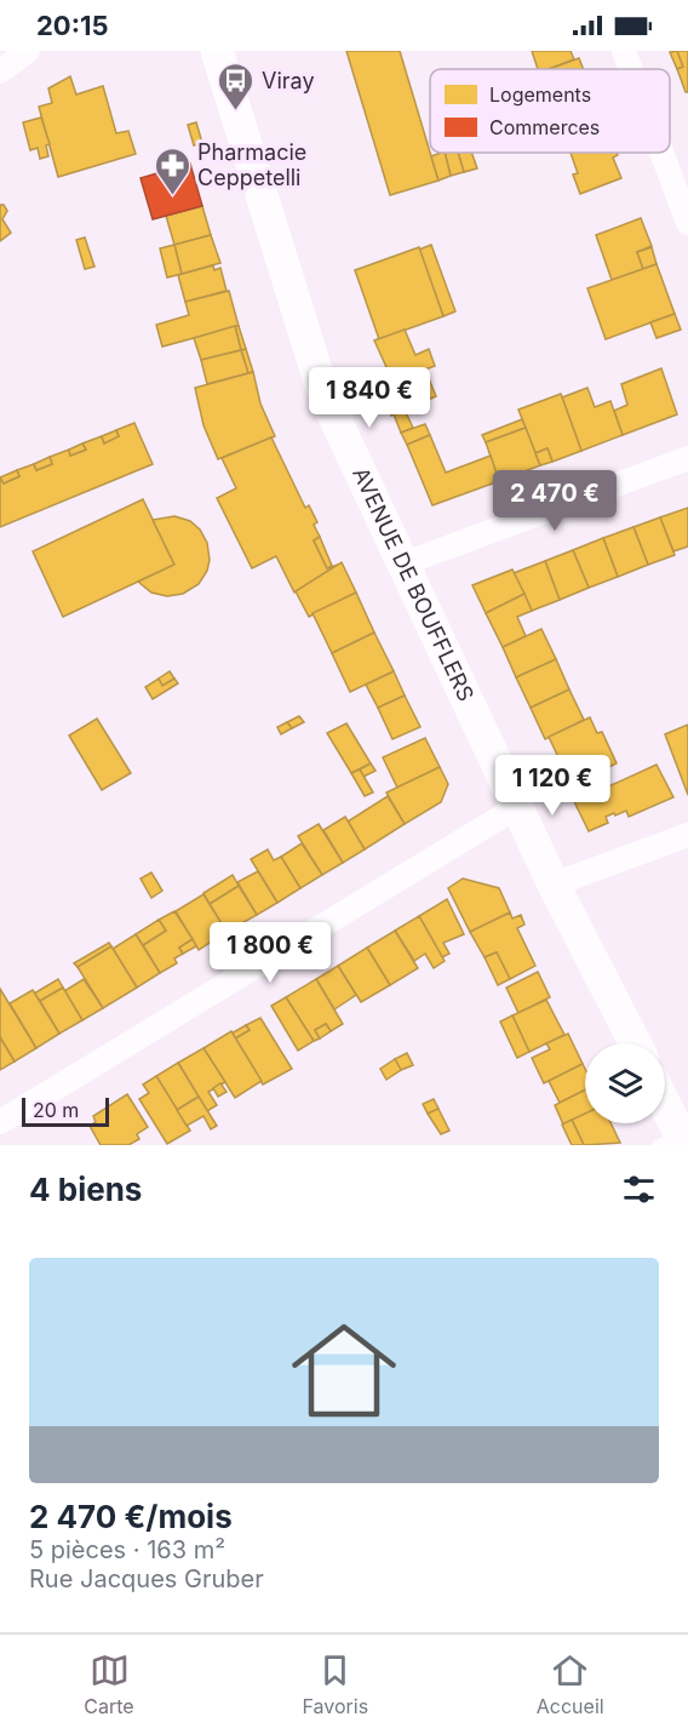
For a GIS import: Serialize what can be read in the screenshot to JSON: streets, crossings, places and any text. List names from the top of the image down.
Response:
{
  "streets": {
    "street": ["AVENUE DE BOUFFLERS"]
  },
  "places": {
    "bus stop": ["Viray"],
    "pharmacy": ["Pharmacie Ceppetelli"]
  },
  "legend": ["Logements", "Commerces"],
  "scale_bar": "20 m",
  "page": {
    "status": "20:15",
    "price": [
      "1 840 €",
      "2 470 €",
      "1 120 €",
      "1 800 €"
    ],
    "scale": "20 m",
    "heading": "4 biens",
    "list": [
      {
        "name": "2 470 €/mois",
        "note": "5 pièces · 163 m² · Rue Jacques Gruber"
      }
    ],
    "tabs": ["Carte", "Favoris", "Accueil"]
  }
}
